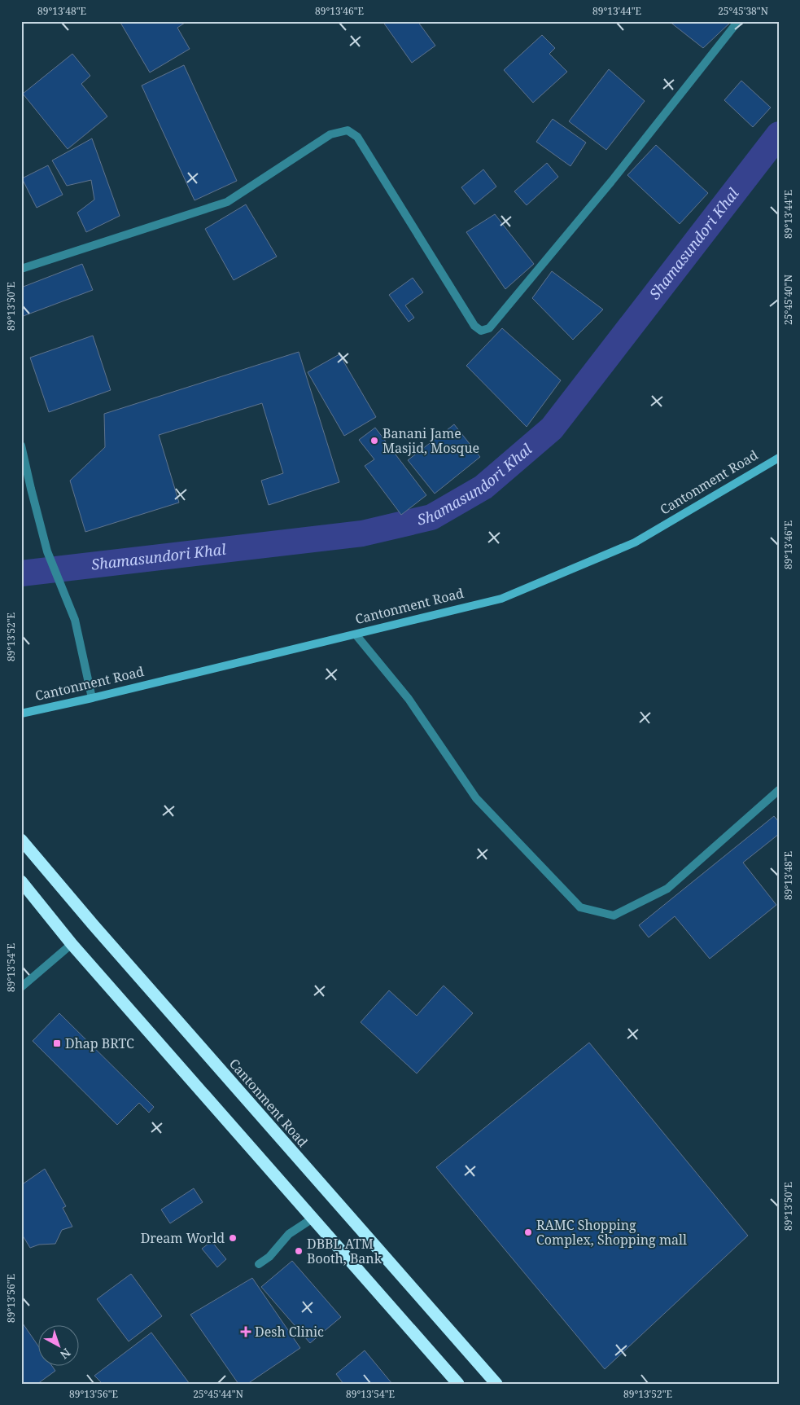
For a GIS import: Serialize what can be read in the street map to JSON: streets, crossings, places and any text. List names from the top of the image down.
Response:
{
  "streets": {
    "highway": ["Cantonment Road"]
  },
  "water": ["Shamasundori Khal"],
  "places": {
    "other": [
      "Banani Jame Masjid, Mosque",
      "RAMC Shopping Complex, Shopping mall",
      "Dream World",
      "DBBL ATM Booth, Bank"
    ],
    "transit": ["Dhap BRTC"],
    "health": ["Desh Clinic"]
  },
  "north": "bottom right",
  "coordinates": [
    "89°13'48\"E",
    "89°13'46\"E",
    "89°13'44\"E",
    "25°45'38\"N",
    "25°45'40\"N",
    "89°13'50\"E",
    "89°13'52\"E",
    "89°13'54\"E",
    "89°13'56\"E",
    "25°45'44\"N"
  ]
}
